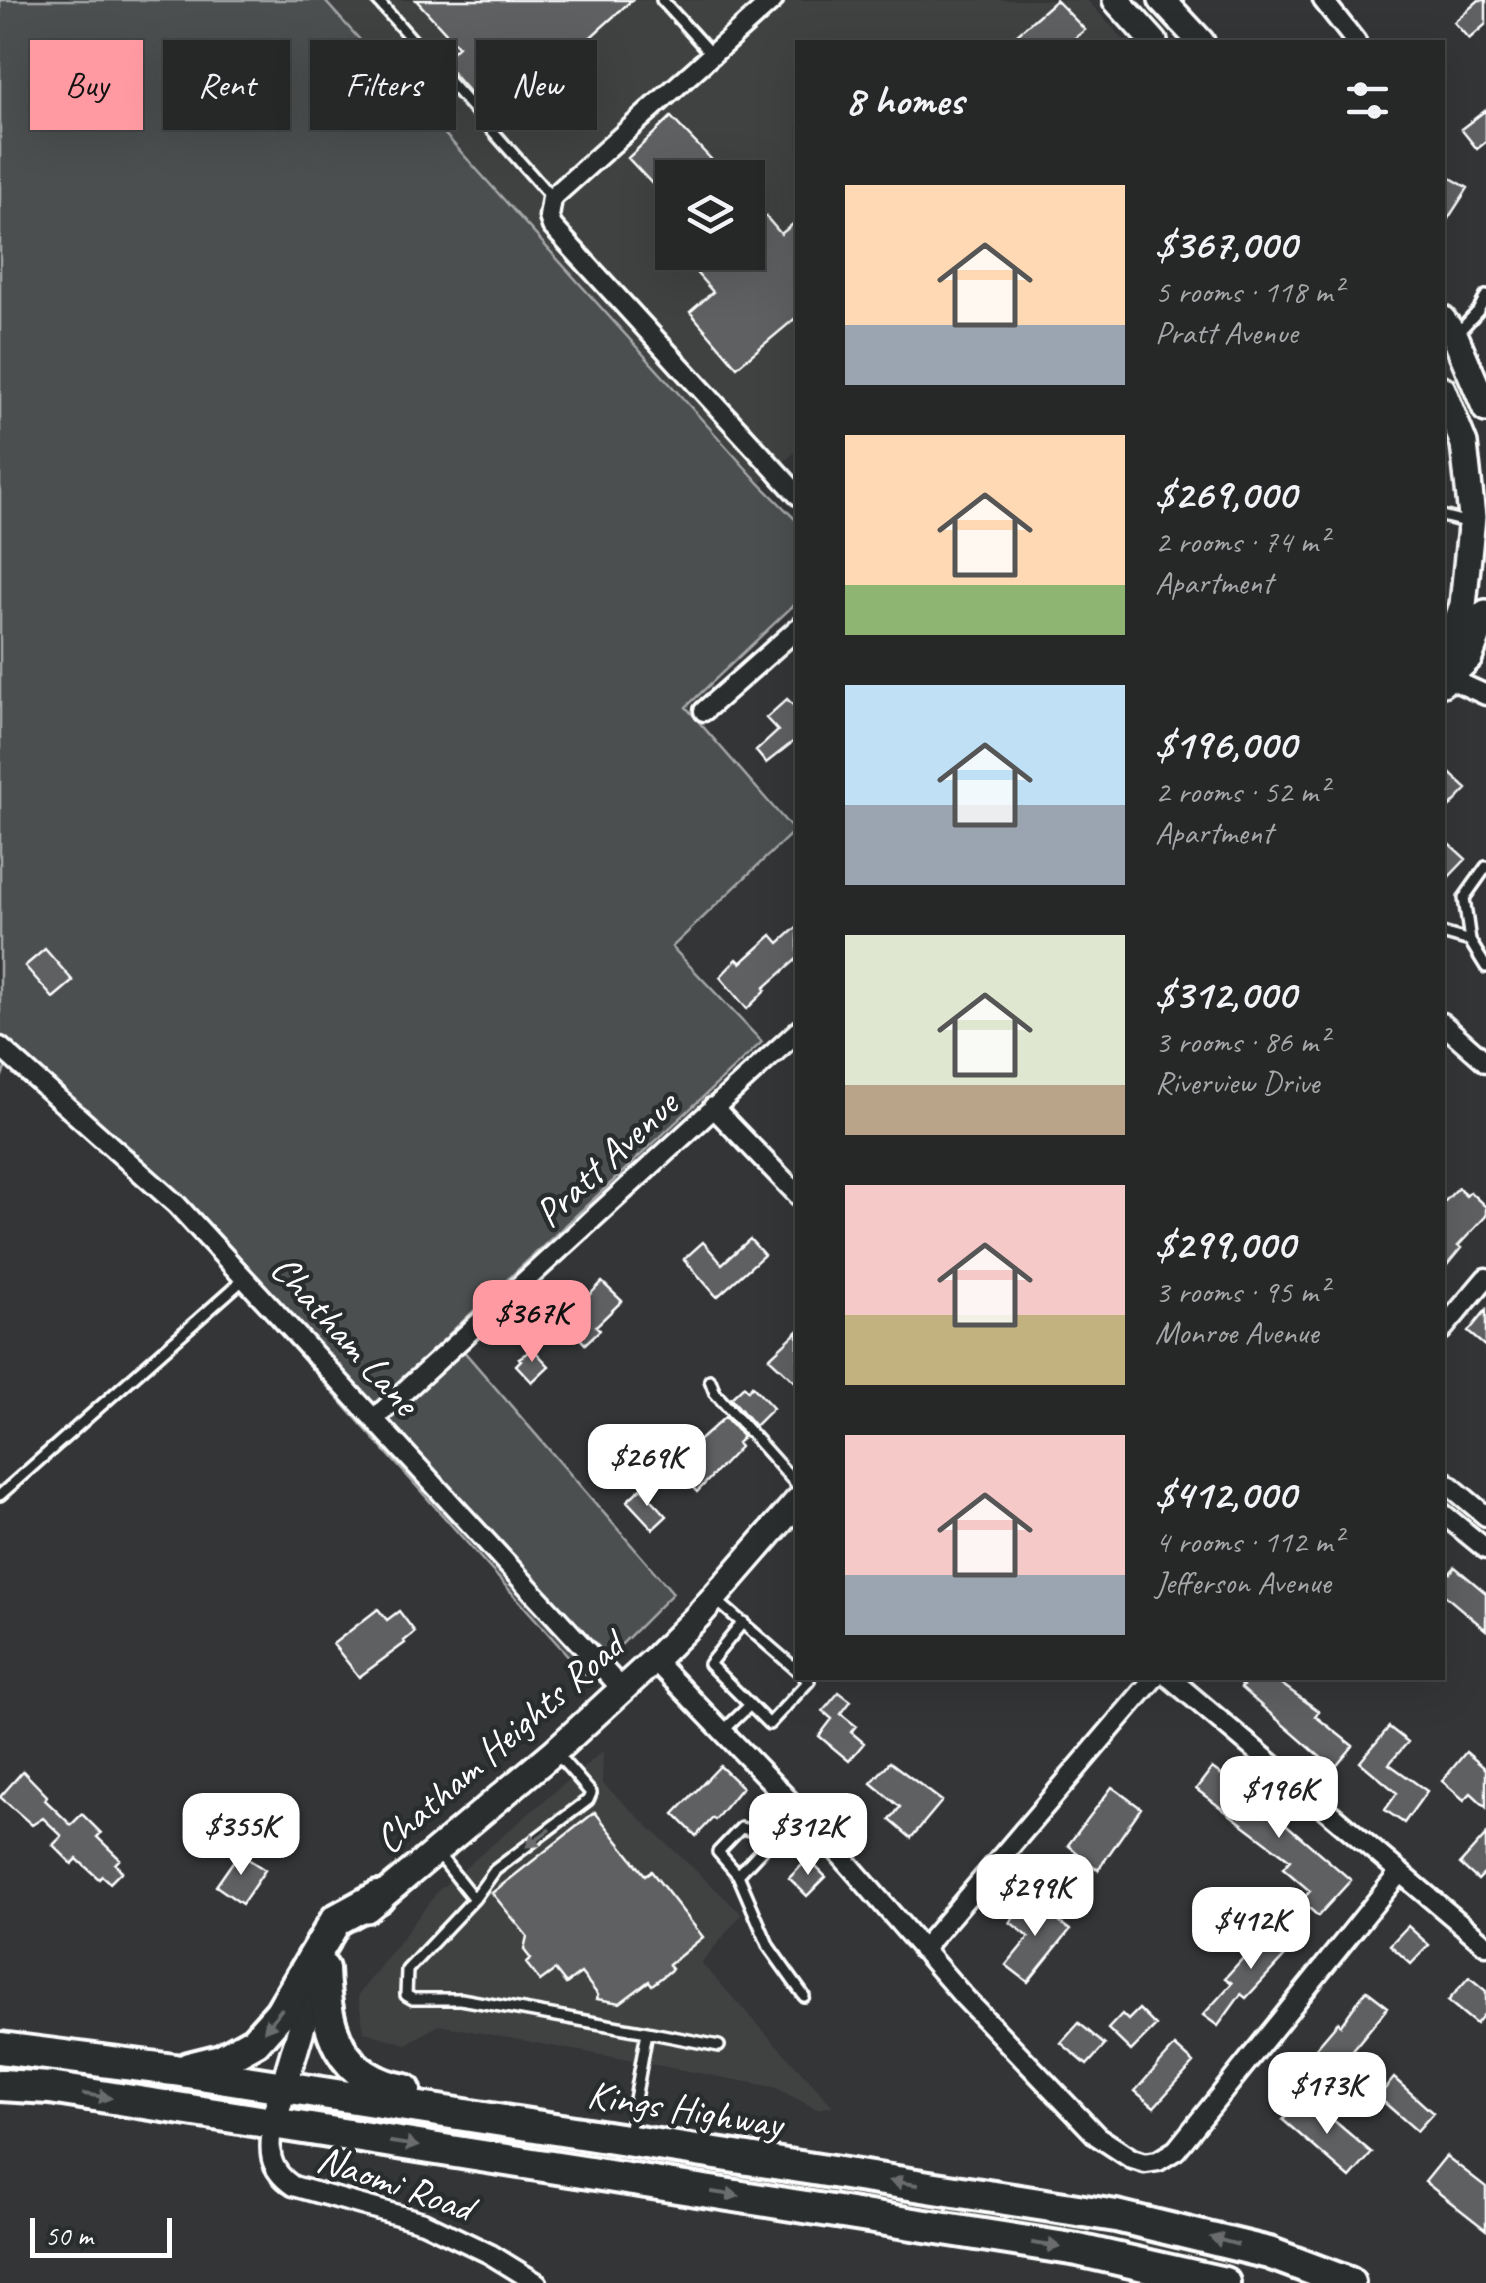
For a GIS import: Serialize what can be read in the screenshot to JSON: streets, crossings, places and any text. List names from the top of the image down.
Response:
{
  "streets": {
    "main road": ["Chatham Heights Road", "Kings Highway"],
    "street": ["Pratt Avenue", "Chatham Lane", "Naomi Road"]
  },
  "crossings": [
    ["Pratt Avenue", "Chatham Lane"],
    ["Chatham Lane", "Chatham Heights Road"],
    ["Chatham Heights Road", "Kings Highway"],
    ["Chatham Heights Road", "Naomi Road"],
    ["Kings Highway", "Naomi Road"]
  ],
  "scale_bar": "50 m",
  "page": {
    "chip": [
      "Buy",
      "Rent",
      "Filters",
      "New"
    ],
    "heading": "8 homes",
    "list": [
      {
        "name": "$367,000",
        "note": "5 rooms · 118 m² · Pratt Avenue"
      },
      {
        "name": "$269,000",
        "note": "2 rooms · 74 m² · Apartment"
      },
      {
        "name": "$196,000",
        "note": "2 rooms · 52 m² · Apartment"
      },
      {
        "name": "$312,000",
        "note": "3 rooms · 86 m² · Riverview Drive"
      },
      {
        "name": "$299,000",
        "note": "3 rooms · 95 m² · Monroe Avenue"
      },
      {
        "name": "$412,000",
        "note": "4 rooms · 112 m² · Jefferson Avenue"
      }
    ],
    "price": [
      "$367K",
      "$269K",
      "$196K",
      "$355K",
      "$312K",
      "$299K",
      "$412K",
      "$173K"
    ],
    "scale": "50 m"
  }
}
